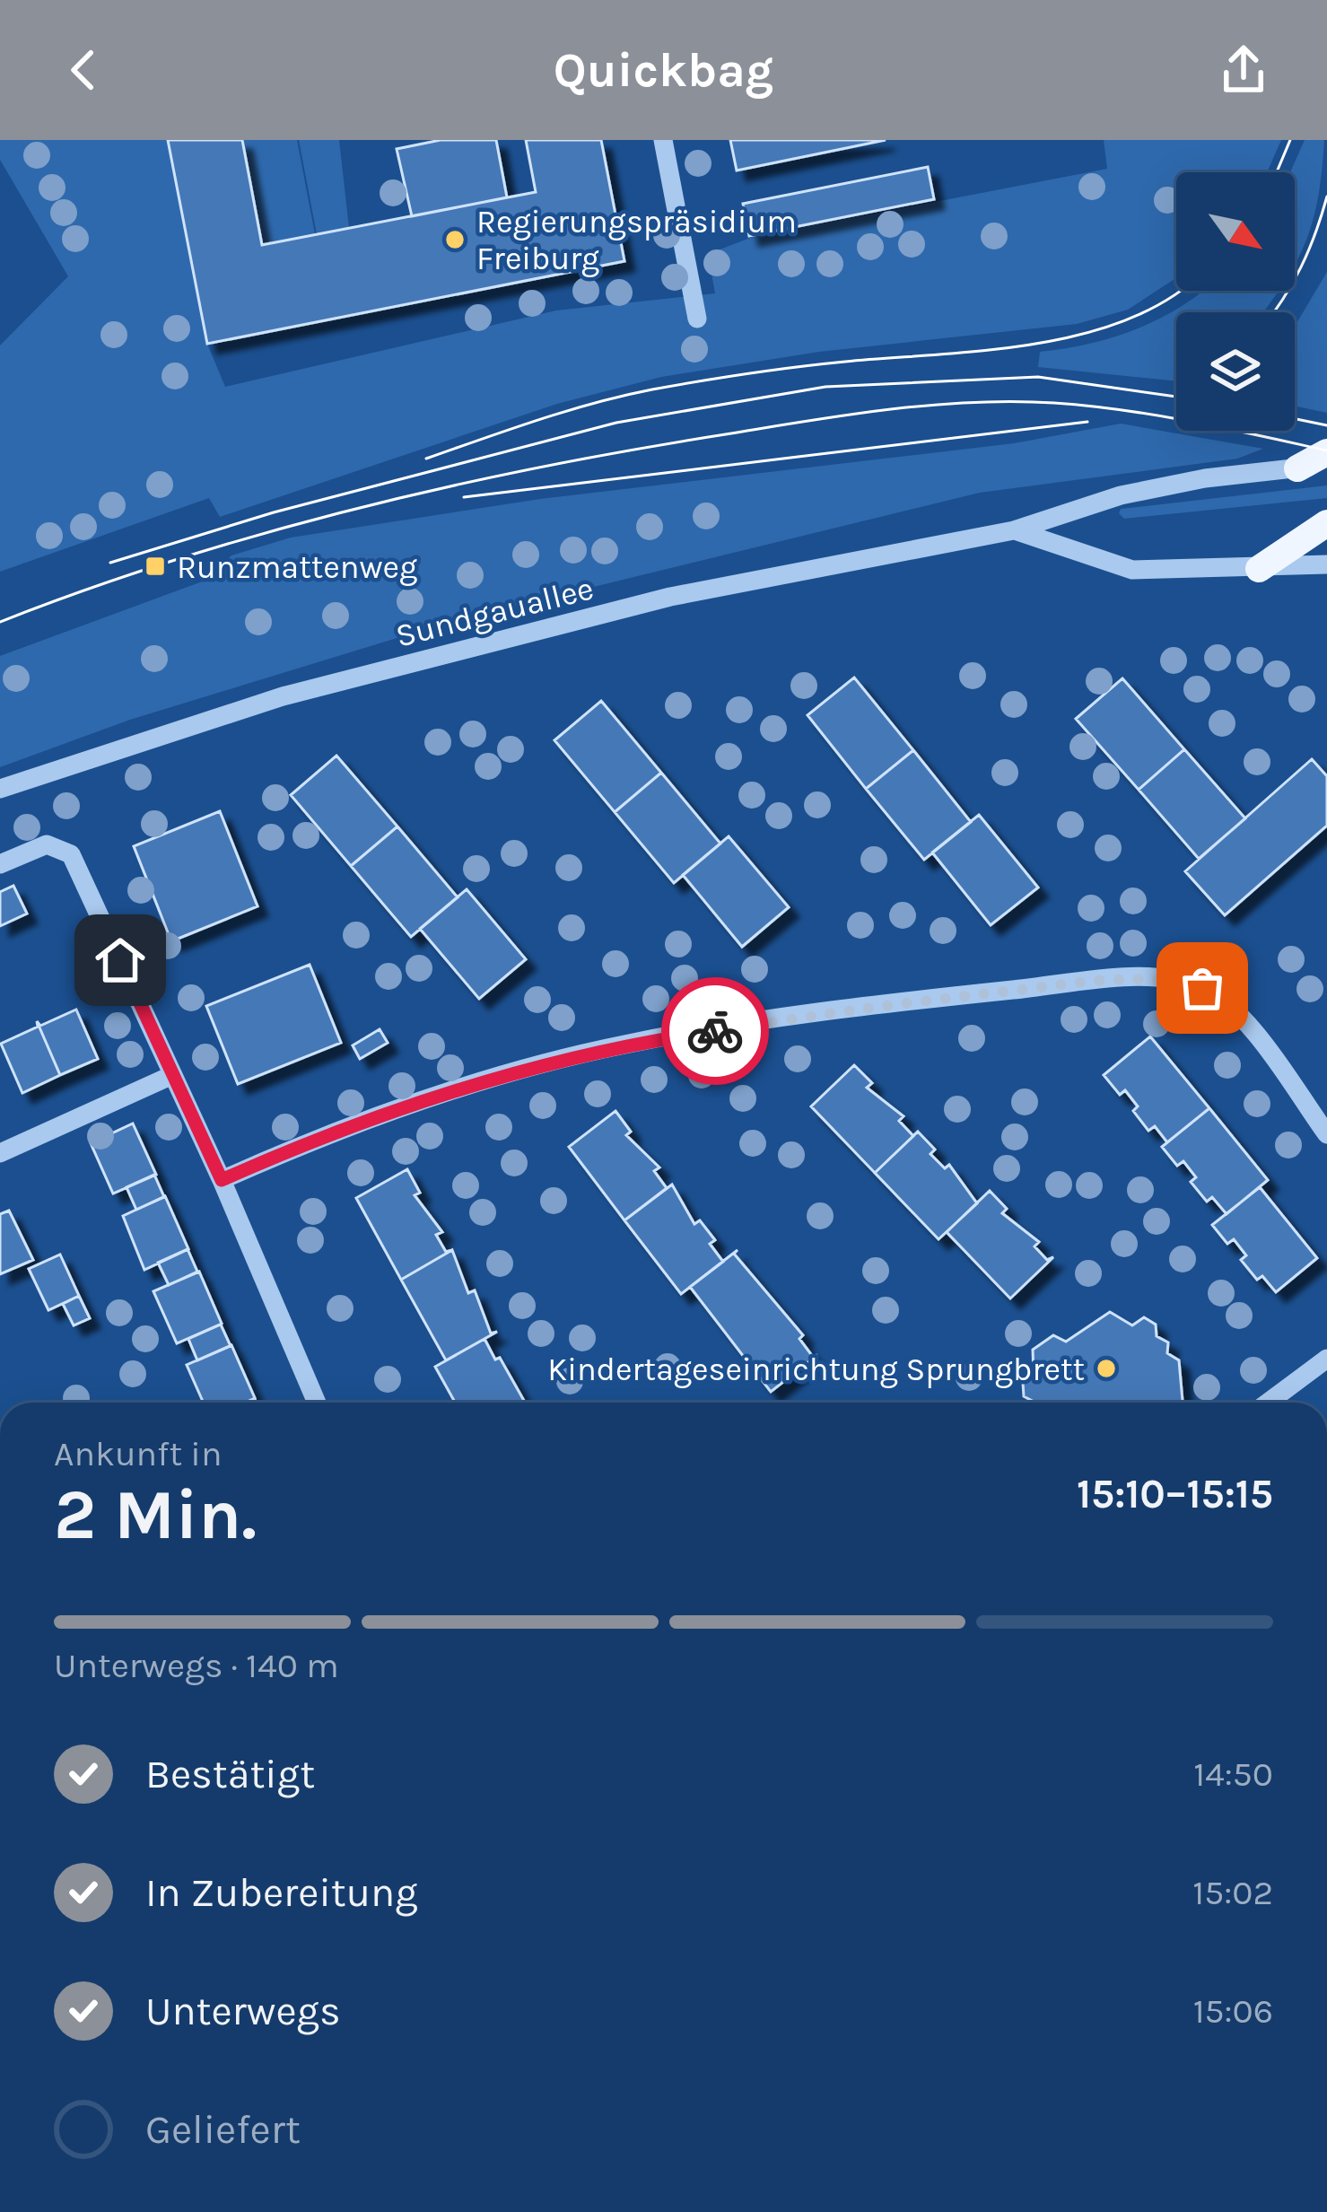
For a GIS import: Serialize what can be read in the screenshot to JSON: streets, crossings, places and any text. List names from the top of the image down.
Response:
{
  "streets": {
    "street": ["Sundgauallee"]
  },
  "places": {
    "other": ["Regierungspräsidium Freiburg", "Kindertageseinrichtung Sprungbrett"],
    "transit": ["Runzmattenweg"]
  },
  "north": "bottom right",
  "page": {
    "header": "Quickbag",
    "heading": ["2 Min.", "Ankunft in", "15:10–15:15"],
    "bar": "Unterwegs · 140 m",
    "list": [
      ["Bestätigt", "14:50"],
      ["In Zubereitung", "15:02"],
      ["Unterwegs", "15:06"],
      "Geliefert"
    ]
  }
}
